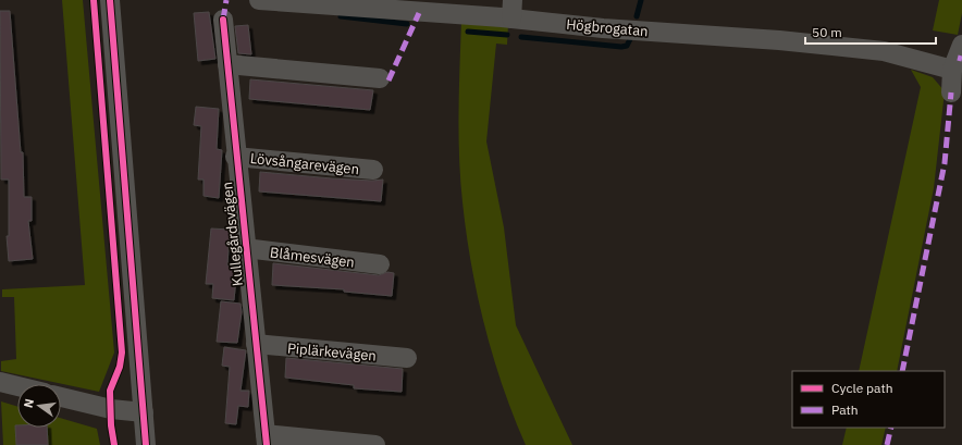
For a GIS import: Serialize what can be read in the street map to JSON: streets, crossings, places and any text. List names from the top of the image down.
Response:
{
  "streets": {
    "street": [
      "Högbrogatan",
      "Lövsångarevägen",
      "Kullegårdsvägen",
      "Blåmesvägen",
      "Piplärkevägen"
    ]
  },
  "crossings": [
    ["Lövsångarevägen", "Kullegårdsvägen"],
    ["Kullegårdsvägen", "Blåmesvägen"],
    ["Kullegårdsvägen", "Piplärkevägen"]
  ],
  "legend": ["Cycle path", "Path"],
  "scale_bar": "50 m",
  "north": "left"
}
